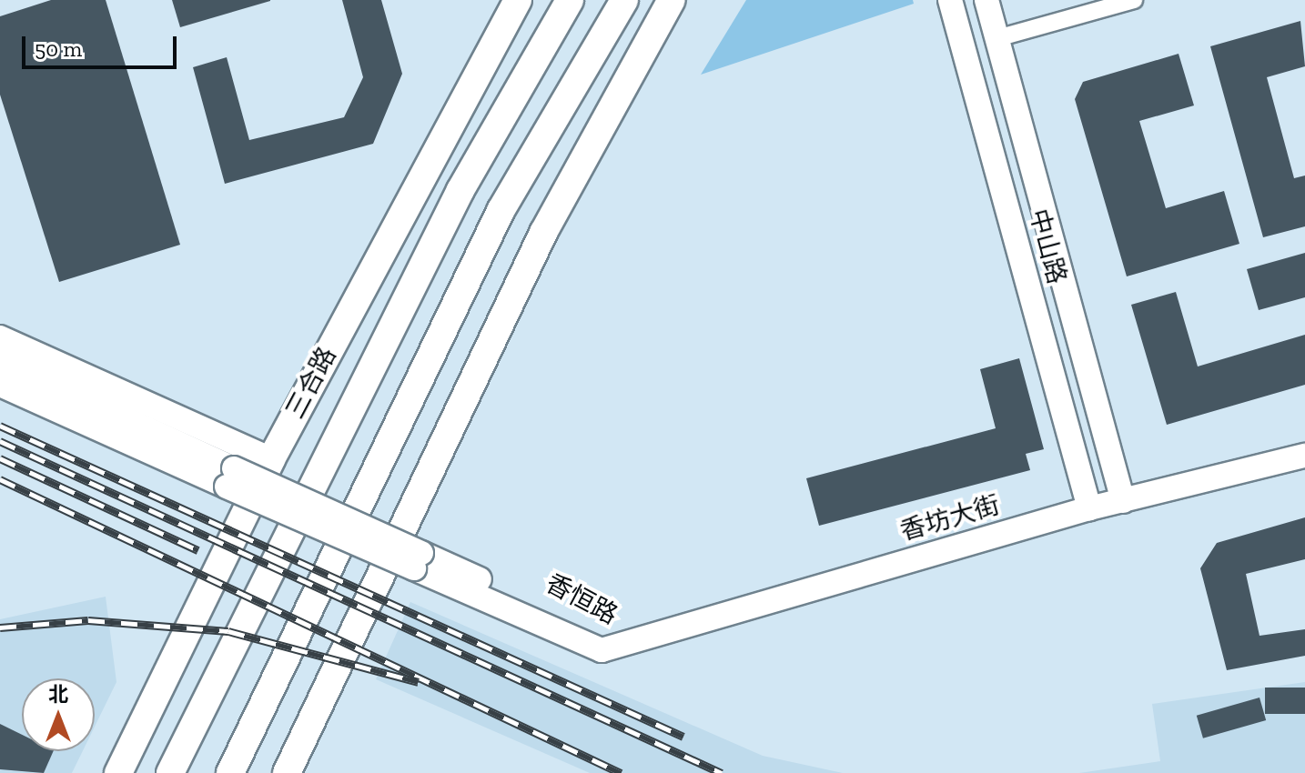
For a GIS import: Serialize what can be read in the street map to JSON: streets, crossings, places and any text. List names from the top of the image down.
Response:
{
  "streets": {
    "highway": ["三合路"],
    "main road": ["中山路", "香坊大街", "香恒路"]
  },
  "crossings": [
    ["中山路", "香坊大街"],
    ["香坊大街", "香恒路"]
  ],
  "scale_bar": "50 m",
  "north": "top"
}
